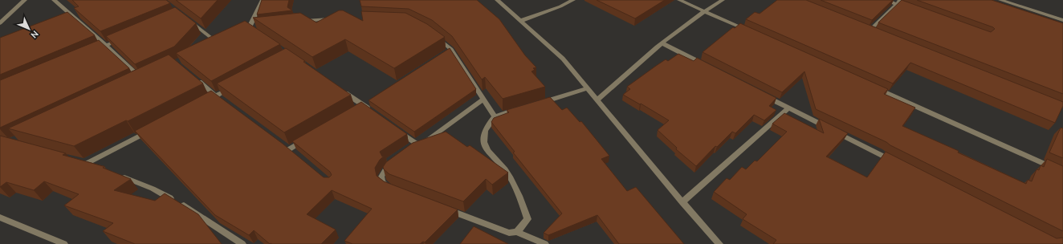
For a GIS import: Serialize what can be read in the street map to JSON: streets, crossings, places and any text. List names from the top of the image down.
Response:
{
  "north": "bottom right"
}
